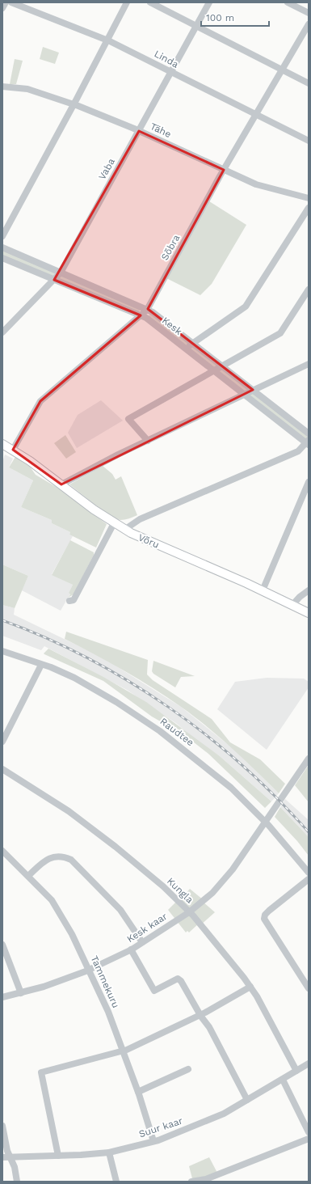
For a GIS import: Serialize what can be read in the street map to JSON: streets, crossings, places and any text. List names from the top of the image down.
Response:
{
  "streets": {
    "main road": ["Võru"],
    "street": [
      "Linda",
      "Tähe",
      "Vaba",
      "Sõbra",
      "Kesk",
      "Raudtee",
      "Kungla",
      "Kesk kaar",
      "Tammekuru",
      "Suur kaar"
    ]
  },
  "crossings": [
    ["Linda", "Vaba"],
    ["Linda", "Sõbra"],
    ["Tähe", "Vaba"],
    ["Tähe", "Sõbra"],
    ["Vaba", "Kesk"],
    ["Sõbra", "Kesk"],
    ["Sõbra", "Võru"],
    ["Raudtee", "Kesk kaar"],
    ["Kungla", "Kesk kaar"],
    ["Kungla", "Suur kaar"],
    ["Kesk kaar", "Tammekuru"],
    ["Tammekuru", "Suur kaar"]
  ],
  "scale_bar": "100 m"
}
